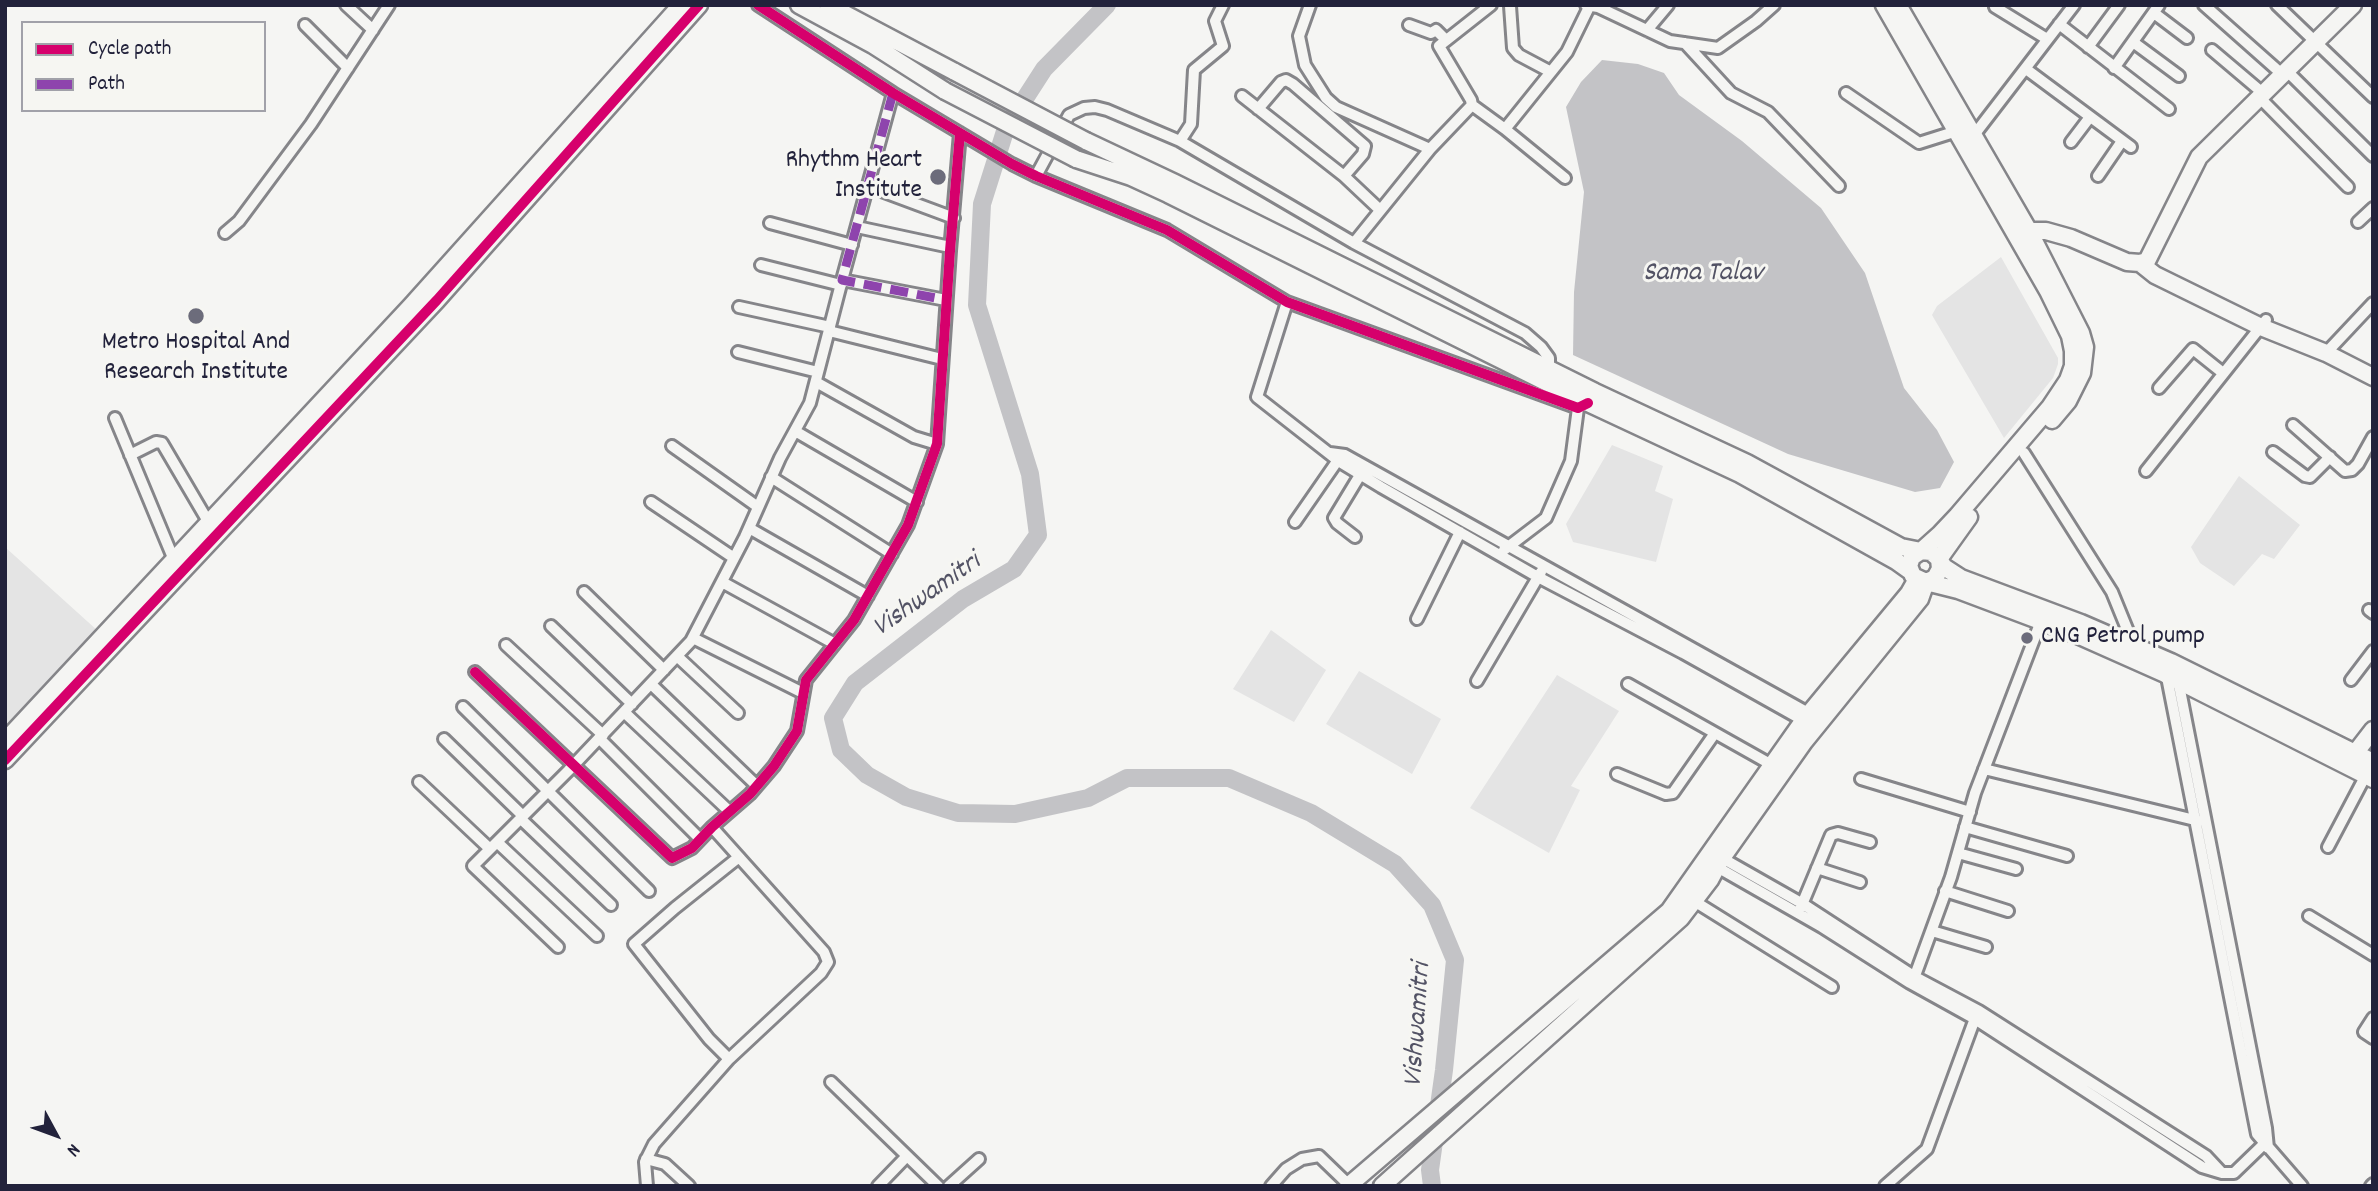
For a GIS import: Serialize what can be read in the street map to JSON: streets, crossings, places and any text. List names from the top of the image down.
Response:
{
  "water": ["Sama Talav", "Vishwamitri"],
  "places": ["Rhythm Heart Institute", "Metro Hospital And Research Institute", "CNG Petrol pump"],
  "legend": ["Cycle path", "Path"],
  "north": "bottom right"
}
